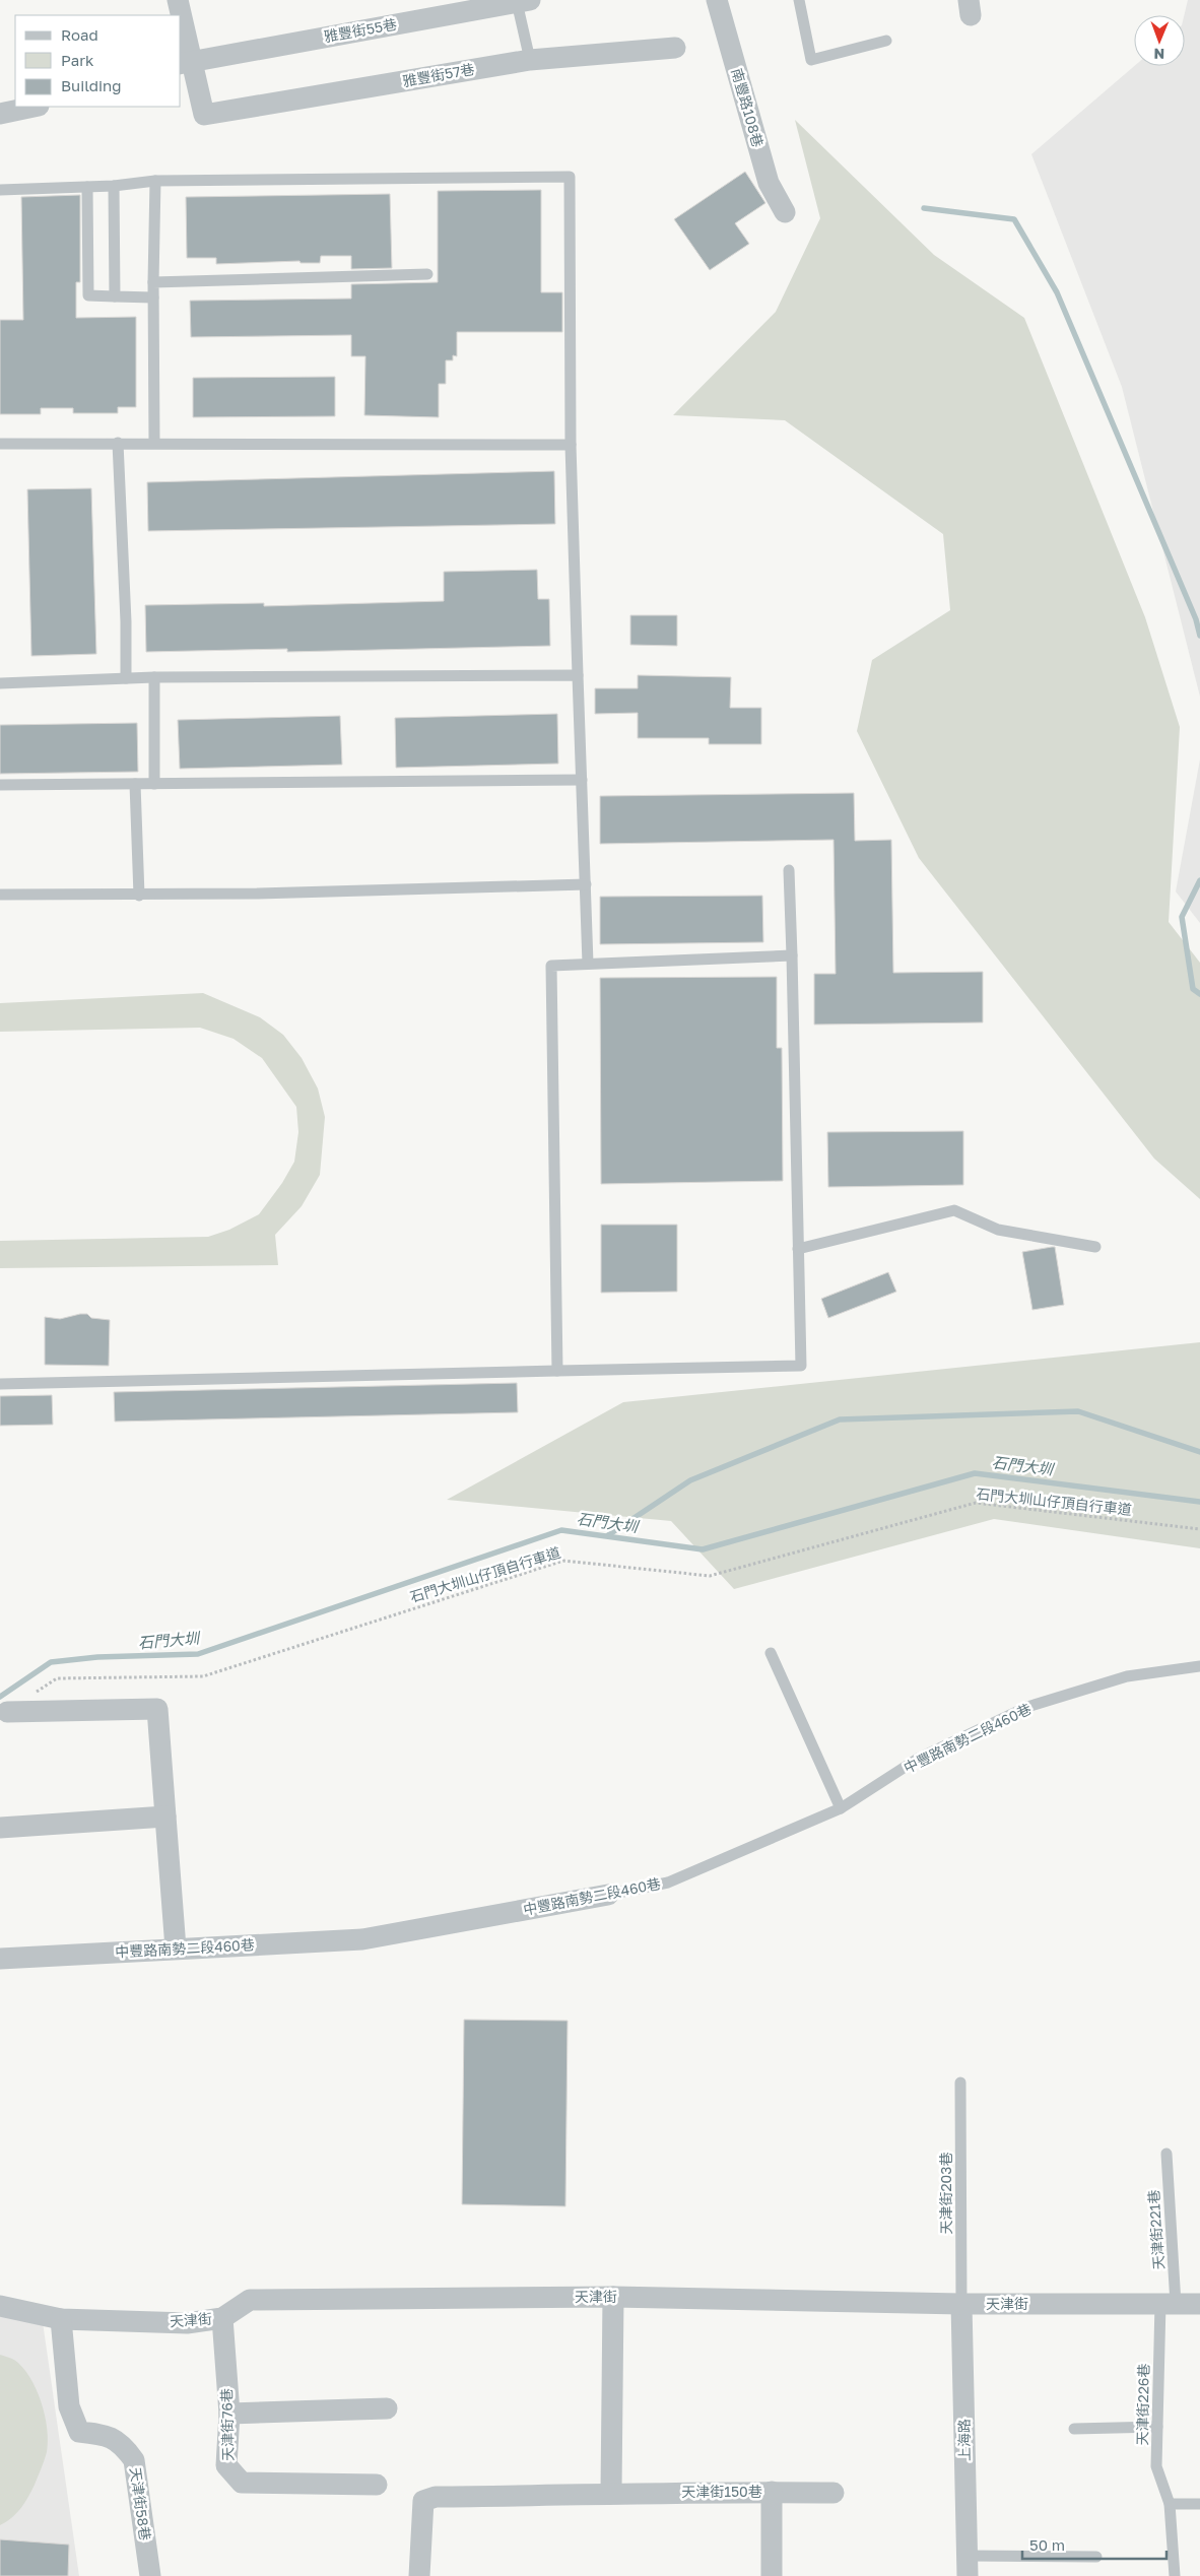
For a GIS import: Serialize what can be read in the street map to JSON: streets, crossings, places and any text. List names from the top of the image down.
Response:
{
  "streets": {
    "street": [
      "雅豐街55巷",
      "雅豐街57巷",
      "南豐路108巷",
      "中豐路南勢二段460巷",
      "天津街",
      "天津街76巷",
      "上海路",
      "天津街150巷",
      "天津街58巷"
    ],
    "lane": ["天津街203巷", "天津街221巷", "天津街226巷"],
    "path": ["石門大圳山仔頂自行車道"]
  },
  "crossings": [
    ["雅豐街55巷", "雅豐街57巷"],
    ["天津街203巷", "天津街"],
    ["天津街203巷", "上海路"],
    ["天津街221巷", "天津街"],
    ["天津街221巷", "天津街226巷"],
    ["天津街", "天津街226巷"],
    ["天津街", "天津街76巷"],
    ["天津街", "上海路"],
    ["天津街", "天津街58巷"]
  ],
  "water": ["石門大圳"],
  "legend": ["Road", "Park", "Building"],
  "scale_bar": "50 m",
  "north": "bottom"
}
